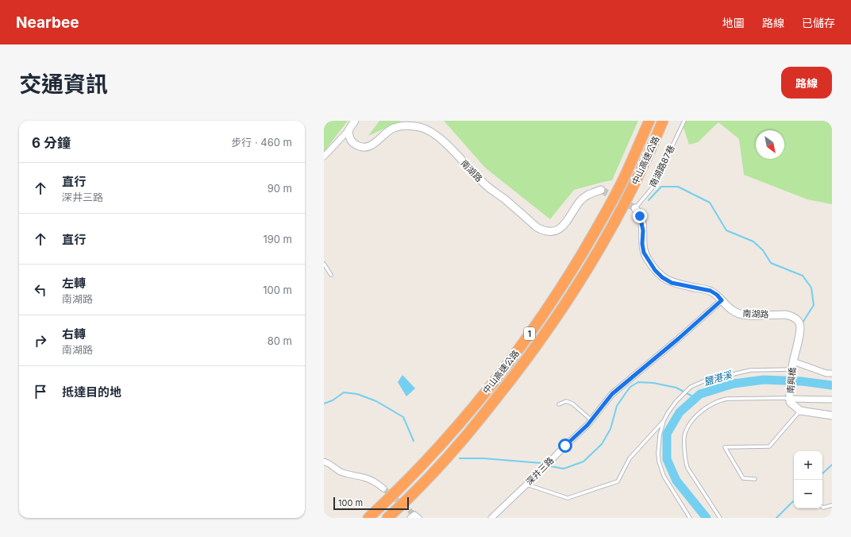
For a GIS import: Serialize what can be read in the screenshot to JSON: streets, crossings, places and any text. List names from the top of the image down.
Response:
{
  "streets": {
    "highway": ["中山高速公路", "1"],
    "street": ["南湖路", "南興橋", "深井三路"],
    "lane": ["南湖路87巷"]
  },
  "crossings": [
    ["南湖路87巷", "南湖路"],
    ["南湖路", "南興橋"],
    ["南湖路", "深井三路"]
  ],
  "water": ["鹽港溪"],
  "scale_bar": "100 m",
  "north": "bottom right",
  "page": {
    "header": "Nearbee",
    "nav": ["地圖", "路線", "已儲存"],
    "title": "交通資訊",
    "buttons": "路線",
    "heading": ["6 分鐘", "步行 · 460 m"],
    "list": [
      ["直行", "深井三路", "90 m"],
      ["直行", "190 m"],
      ["左轉", "南湖路", "100 m"],
      ["右轉", "南湖路", "80 m"],
      "抵達目的地"
    ],
    "map_buttons": ["+", "−"],
    "scale": "100 m"
  }
}
